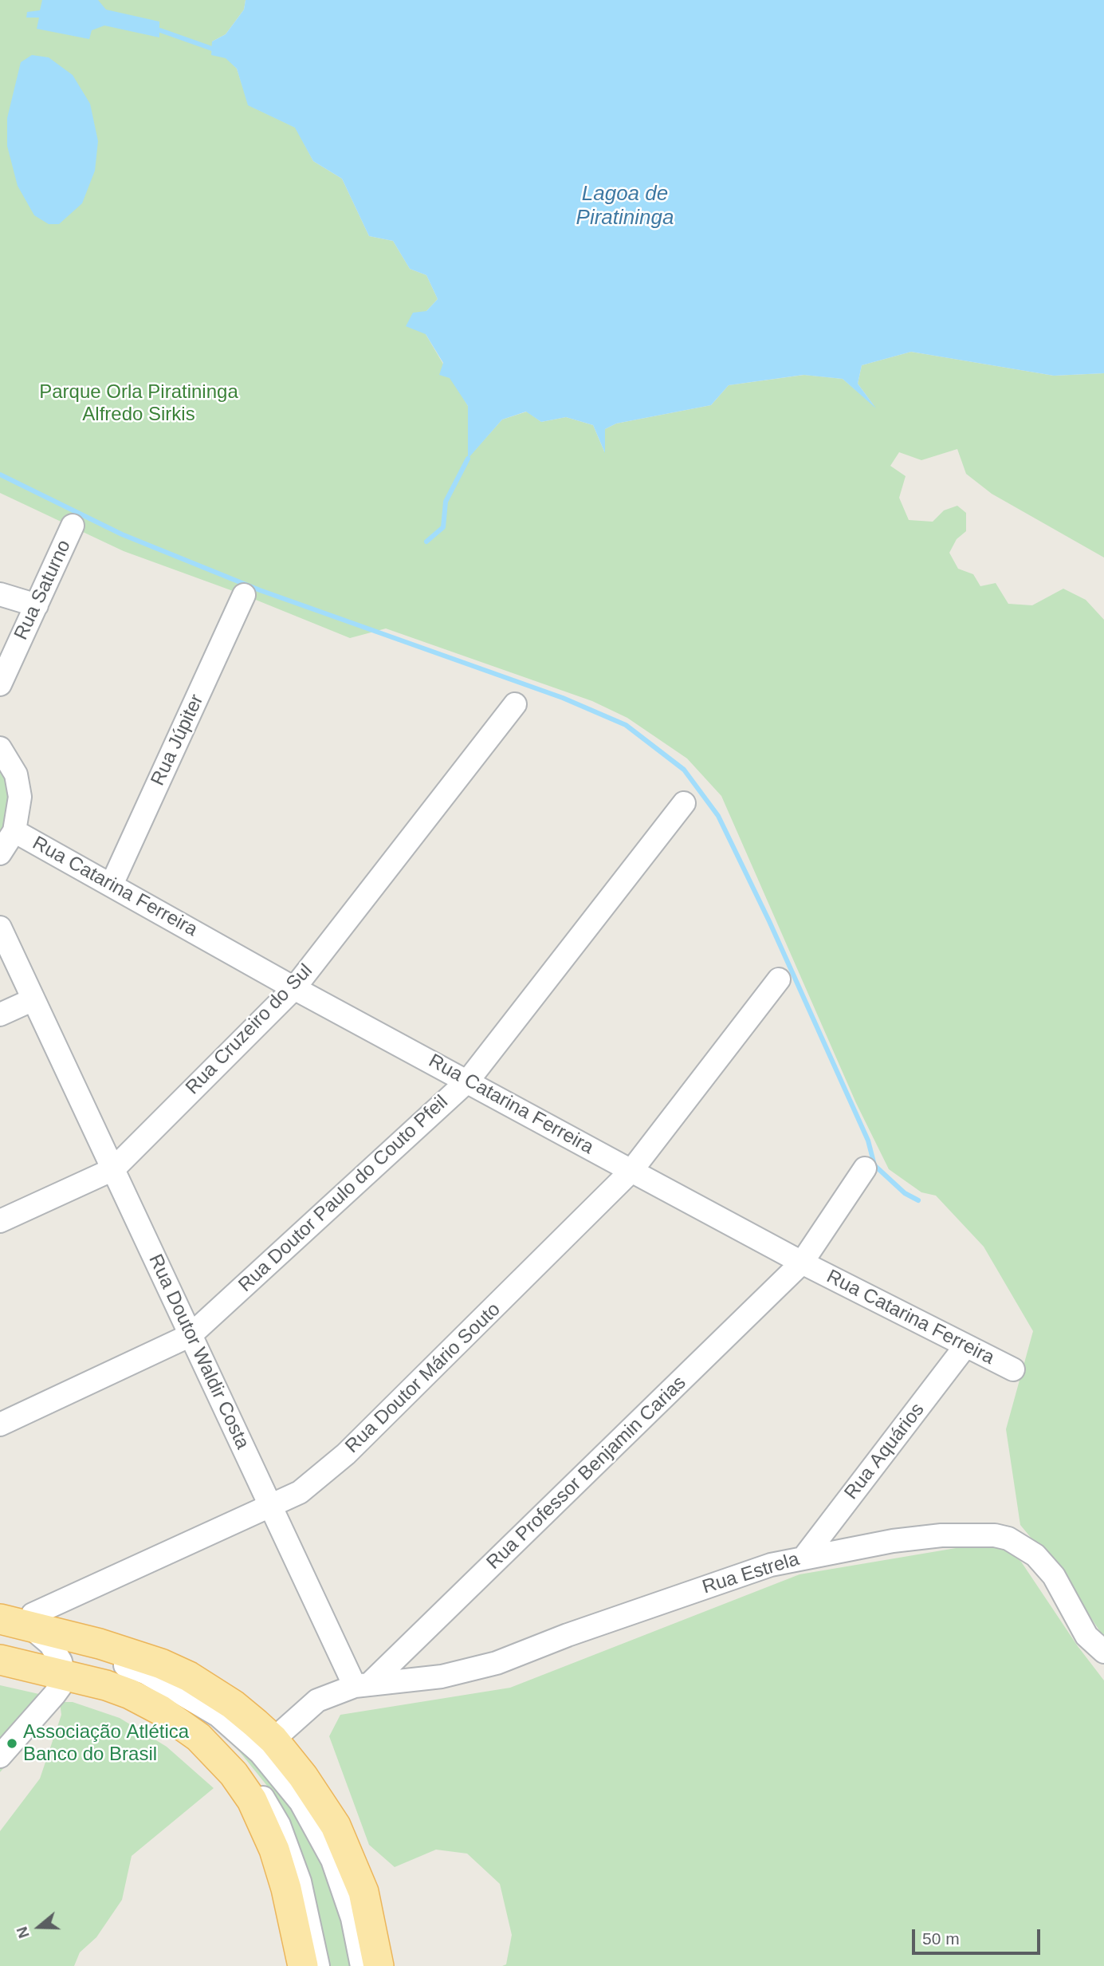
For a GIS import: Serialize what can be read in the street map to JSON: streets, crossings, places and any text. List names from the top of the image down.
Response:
{
  "streets": {
    "street": [
      "Rua Saturno",
      "Rua Júpiter",
      "Rua Catarina Ferreira",
      "Rua Cruzeiro do Sul",
      "Rua Doutor Paulo do Couto Pfeil",
      "Rua Doutor Waldir Costa",
      "Rua Doutor Mário Souto",
      "Rua Aquários",
      "Rua Professor Benjamin Carias",
      "Rua Estrela"
    ]
  },
  "crossings": [
    ["Rua Júpiter", "Rua Catarina Ferreira"],
    ["Rua Catarina Ferreira", "Rua Cruzeiro do Sul"],
    ["Rua Catarina Ferreira", "Rua Doutor Paulo do Couto Pfeil"],
    ["Rua Catarina Ferreira", "Rua Doutor Mário Souto"],
    ["Rua Catarina Ferreira", "Rua Aquários"],
    ["Rua Catarina Ferreira", "Rua Professor Benjamin Carias"],
    ["Rua Cruzeiro do Sul", "Rua Doutor Waldir Costa"],
    ["Rua Doutor Paulo do Couto Pfeil", "Rua Doutor Waldir Costa"],
    ["Rua Doutor Waldir Costa", "Rua Doutor Mário Souto"],
    ["Rua Doutor Waldir Costa", "Rua Professor Benjamin Carias"],
    ["Rua Doutor Waldir Costa", "Rua Estrela"],
    ["Rua Aquários", "Rua Estrela"],
    ["Rua Professor Benjamin Carias", "Rua Estrela"]
  ],
  "water": ["Lagoa de Piratininga"],
  "parks": ["Parque Orla Piratininga Alfredo Sirkis"],
  "places": ["Associação Atlética Banco do Brasil"],
  "scale_bar": "50 m",
  "north": "left"
}
